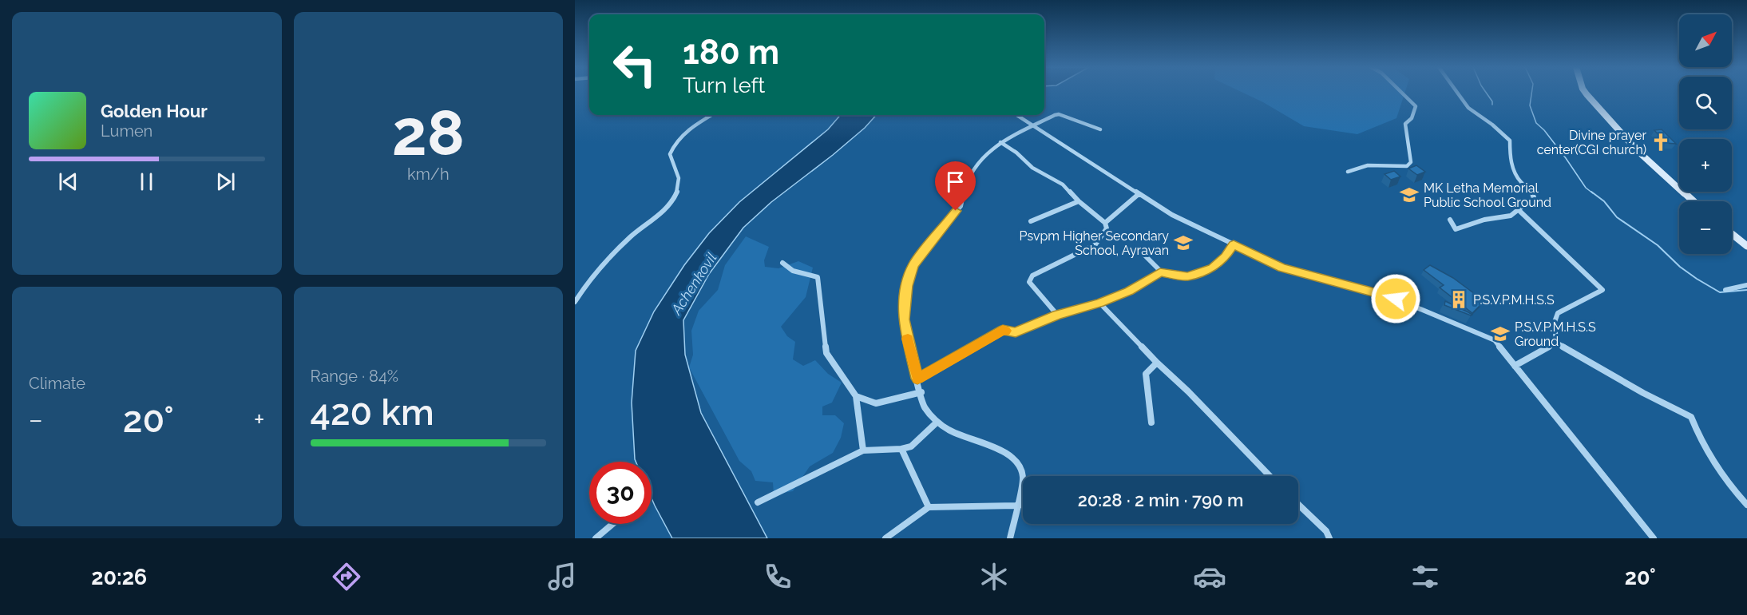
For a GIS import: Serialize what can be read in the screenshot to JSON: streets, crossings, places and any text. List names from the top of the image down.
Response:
{
  "water": ["Achenkovil"],
  "places": {
    "church": ["Divine prayer center(CGI church)"],
    "school or university": ["MK Letha Memorial Public School Ground", "Psvpm Higher Secondary School, Ayravan", "P.S.V.P.M.H.S.S Ground"],
    "building": ["P.S.V.P.M.H.S.S"]
  },
  "north": "top right",
  "page": {
    "tile": [
      ["28", "km/h"],
      "Climate",
      ["Range · 84%", "420 km"]
    ],
    "map_buttons": ["+", "−"],
    "turn": ["180 m", "Turn left"],
    "song": ["Golden Hour", "Lumen"],
    "heat": ["−", "20°", "+"],
    "limit": "30",
    "trip": "20:28 · 2 min · 790 m",
    "tabs": ["20:26", "20°"]
  }
}
